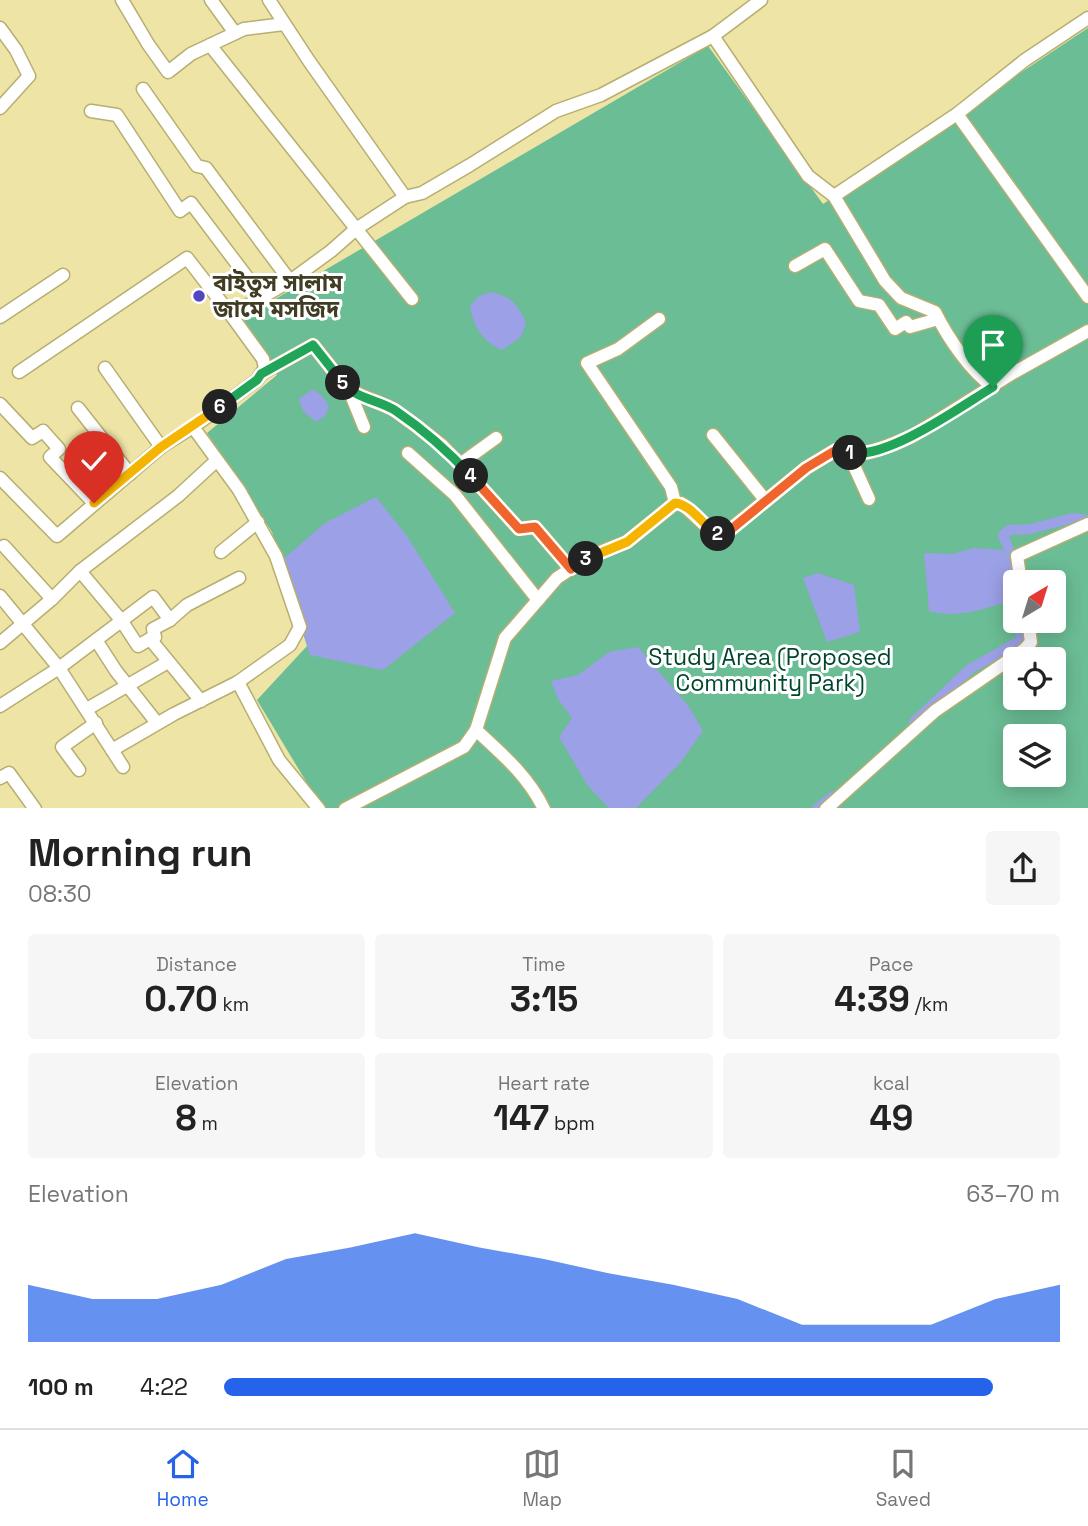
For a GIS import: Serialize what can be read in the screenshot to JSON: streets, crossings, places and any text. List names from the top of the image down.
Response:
{
  "parks": ["Study Area (Proposed Community Park)"],
  "places": ["বাইতুস সালাম জামে মসজিদ"],
  "north": "top right",
  "page": {
    "pins": [
      "5",
      "6",
      "1",
      "4",
      "2",
      "3"
    ],
    "heading": ["Morning run", "08:30"],
    "stats": [
      ["Distance", "0.70 km"],
      ["Time", "3:15"],
      ["Pace", "4:39 /km"],
      ["Elevation", "8 m"],
      ["Heart rate", "147 bpm"],
      ["kcal", "49"]
    ],
    "chart": ["Elevation", "63–70 m"],
    "list": [
      {
        "name": "100 m",
        "note": "4:22"
      }
    ],
    "tabs": ["Home", "Map", "Saved"]
  }
}
